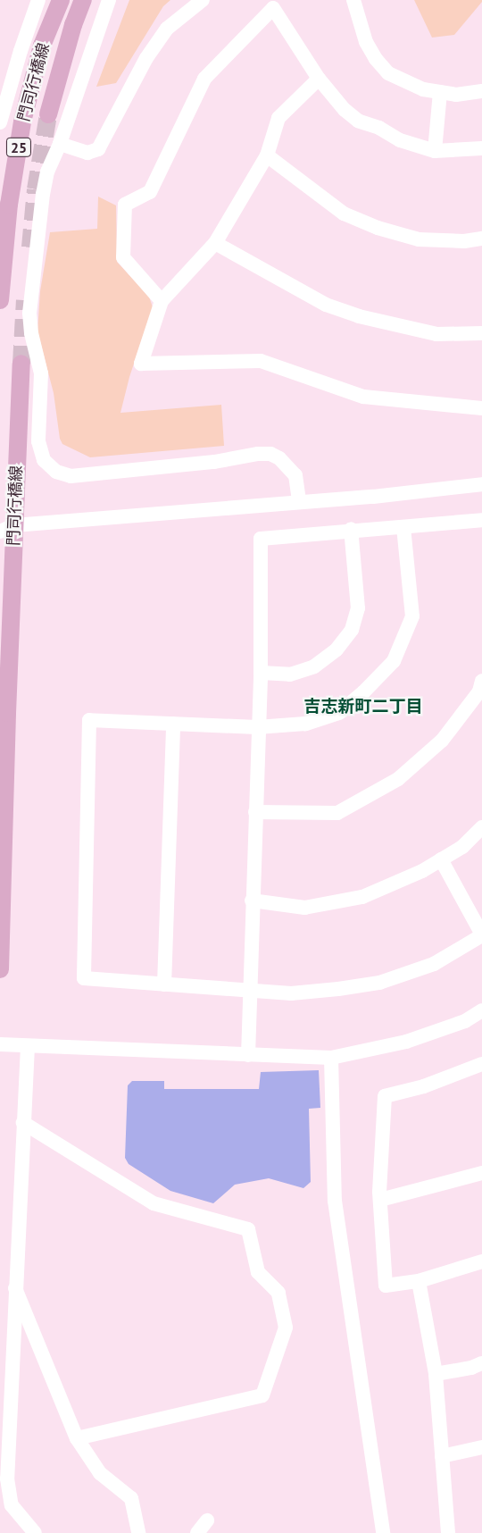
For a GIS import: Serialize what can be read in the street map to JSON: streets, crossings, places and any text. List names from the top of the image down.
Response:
{
  "streets": {
    "main road": ["門司行橋線", "25"]
  },
  "districts": ["吉志新町二丁目"]
}
